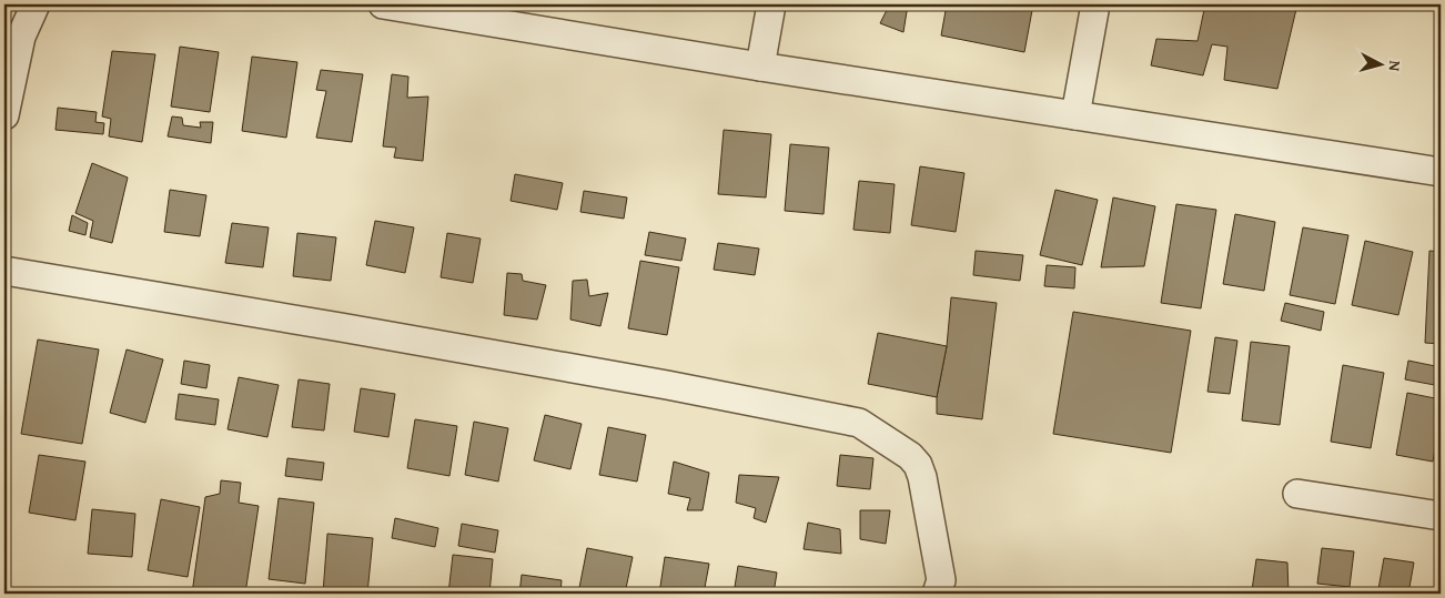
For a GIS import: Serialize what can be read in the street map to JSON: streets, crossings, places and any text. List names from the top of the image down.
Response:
{
  "north": "right"
}
